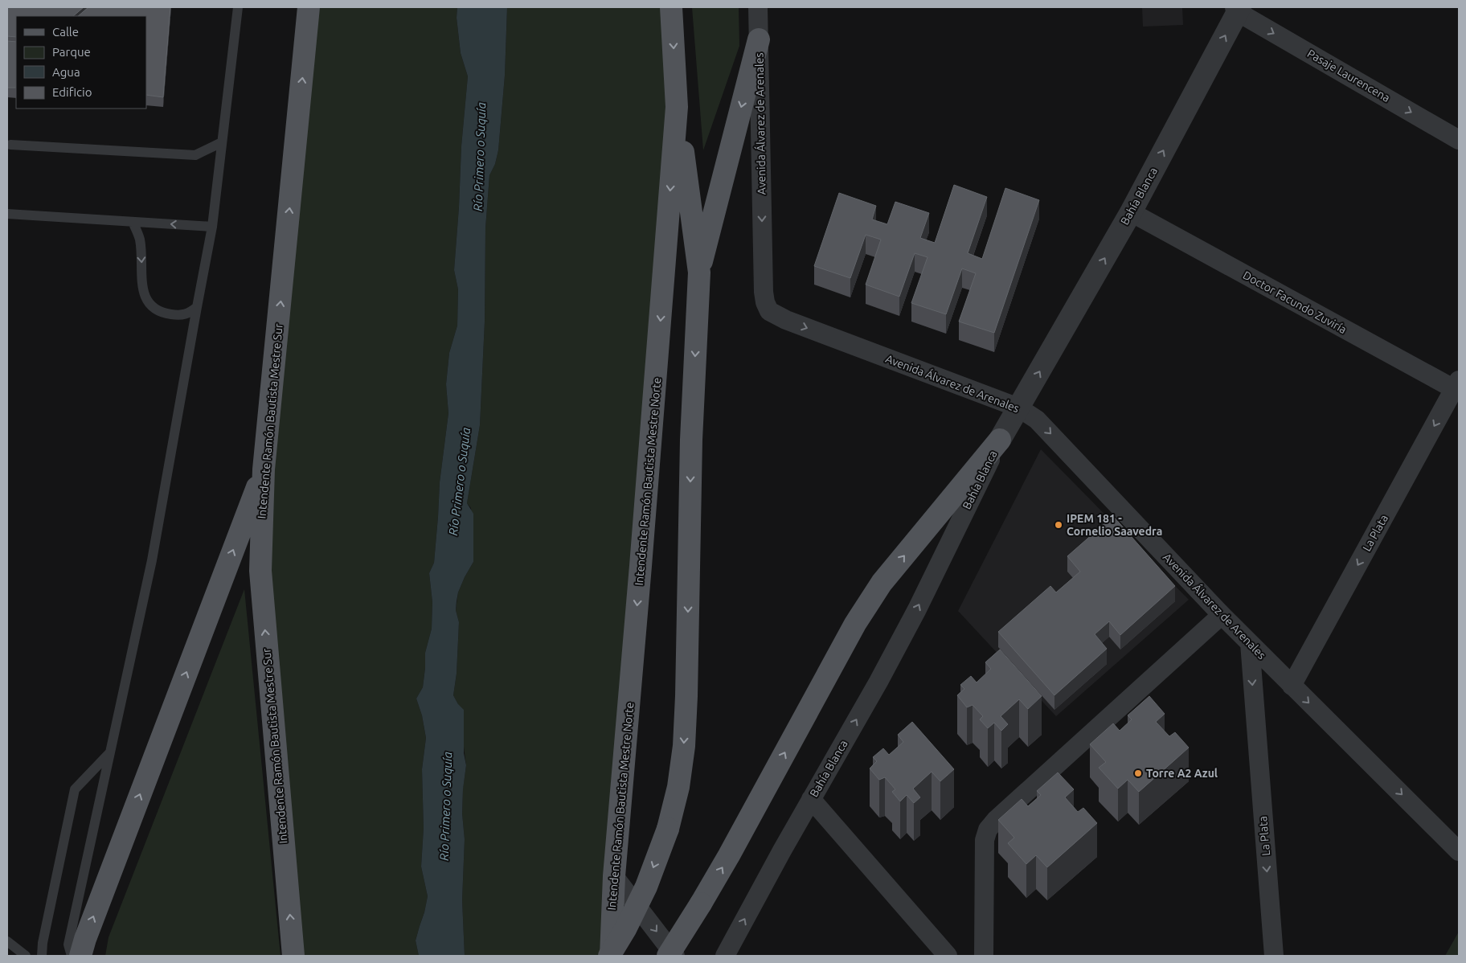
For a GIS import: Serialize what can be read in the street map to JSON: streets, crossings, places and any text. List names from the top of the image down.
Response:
{
  "streets": {
    "main road": ["Intendente Ramón Bautista Mestre Sur", "Intendente Ramón Bautista Mestre Norte"],
    "street": [
      "Pasaje Laurencena",
      "Avenida Álvarez de Arenales",
      "Bahía Blanca",
      "Doctor Facundo Zuviría",
      "La Plata"
    ]
  },
  "crossings": [
    ["Pasaje Laurencena", "Bahía Blanca"],
    ["Avenida Álvarez de Arenales", "Bahía Blanca"],
    ["Avenida Álvarez de Arenales", "La Plata"],
    ["Bahía Blanca", "Doctor Facundo Zuviría"],
    ["Doctor Facundo Zuviría", "La Plata"]
  ],
  "one_way": [
    "Pasaje Laurencena",
    "Avenida Álvarez de Arenales",
    "Bahía Blanca",
    "La Plata"
  ],
  "water": ["Río Primero o Suquía"],
  "places": ["IPEM 181 - Cornelio Saavedra", "Torre A2 Azul"],
  "legend": [
    "Calle",
    "Parque",
    "Agua",
    "Edificio"
  ]
}
